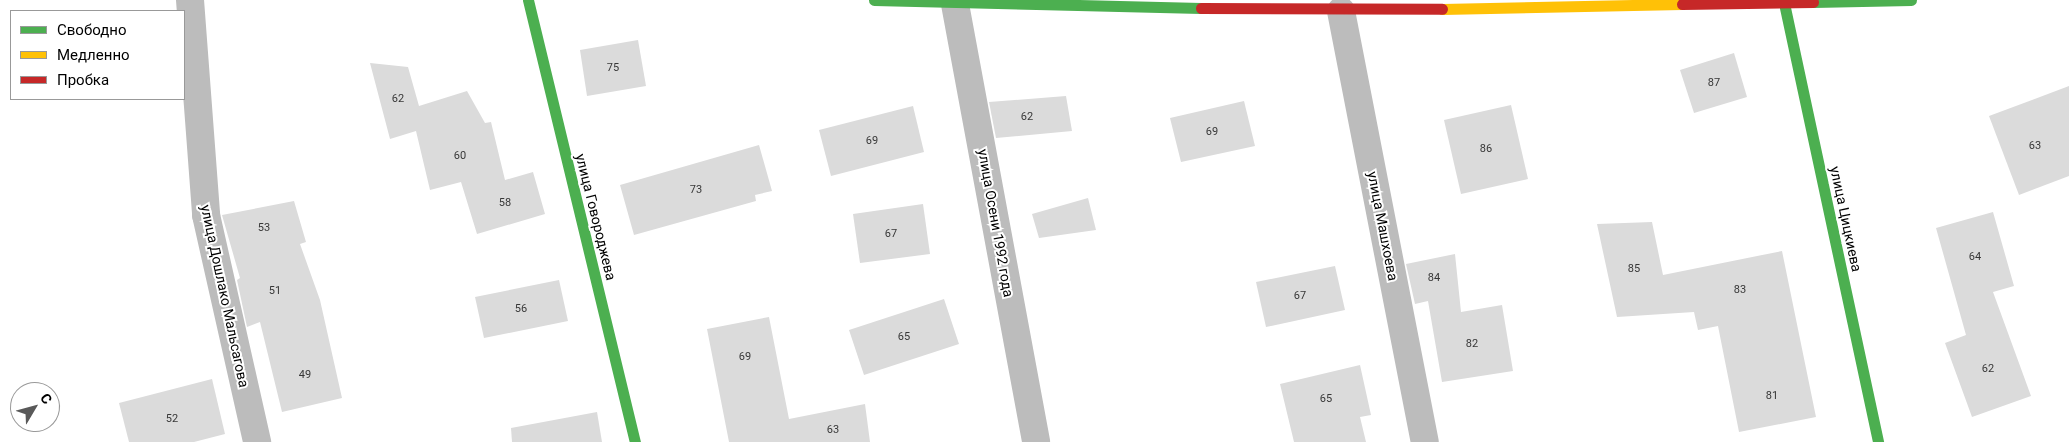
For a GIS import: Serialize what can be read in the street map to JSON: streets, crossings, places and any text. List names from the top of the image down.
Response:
{
  "streets": {
    "street": [
      "улица Говороджева",
      "улица Цицкиева",
      "улица Осени 1992 года",
      "улица Машхоева",
      "улица Дошлако Мальсагова"
    ]
  },
  "house_numbers": [
    "75",
    "87",
    "62",
    "62",
    "69",
    "69",
    "63",
    "86",
    "60",
    "73",
    "58",
    "53",
    "67",
    "64",
    "85",
    "84",
    "83",
    "51",
    "67",
    "56",
    "65",
    "82",
    "69",
    "62",
    "49",
    "81",
    "65",
    "52",
    "63"
  ],
  "legend": ["Свободно", "Медленно", "Пробка"],
  "north": "top right"
}
